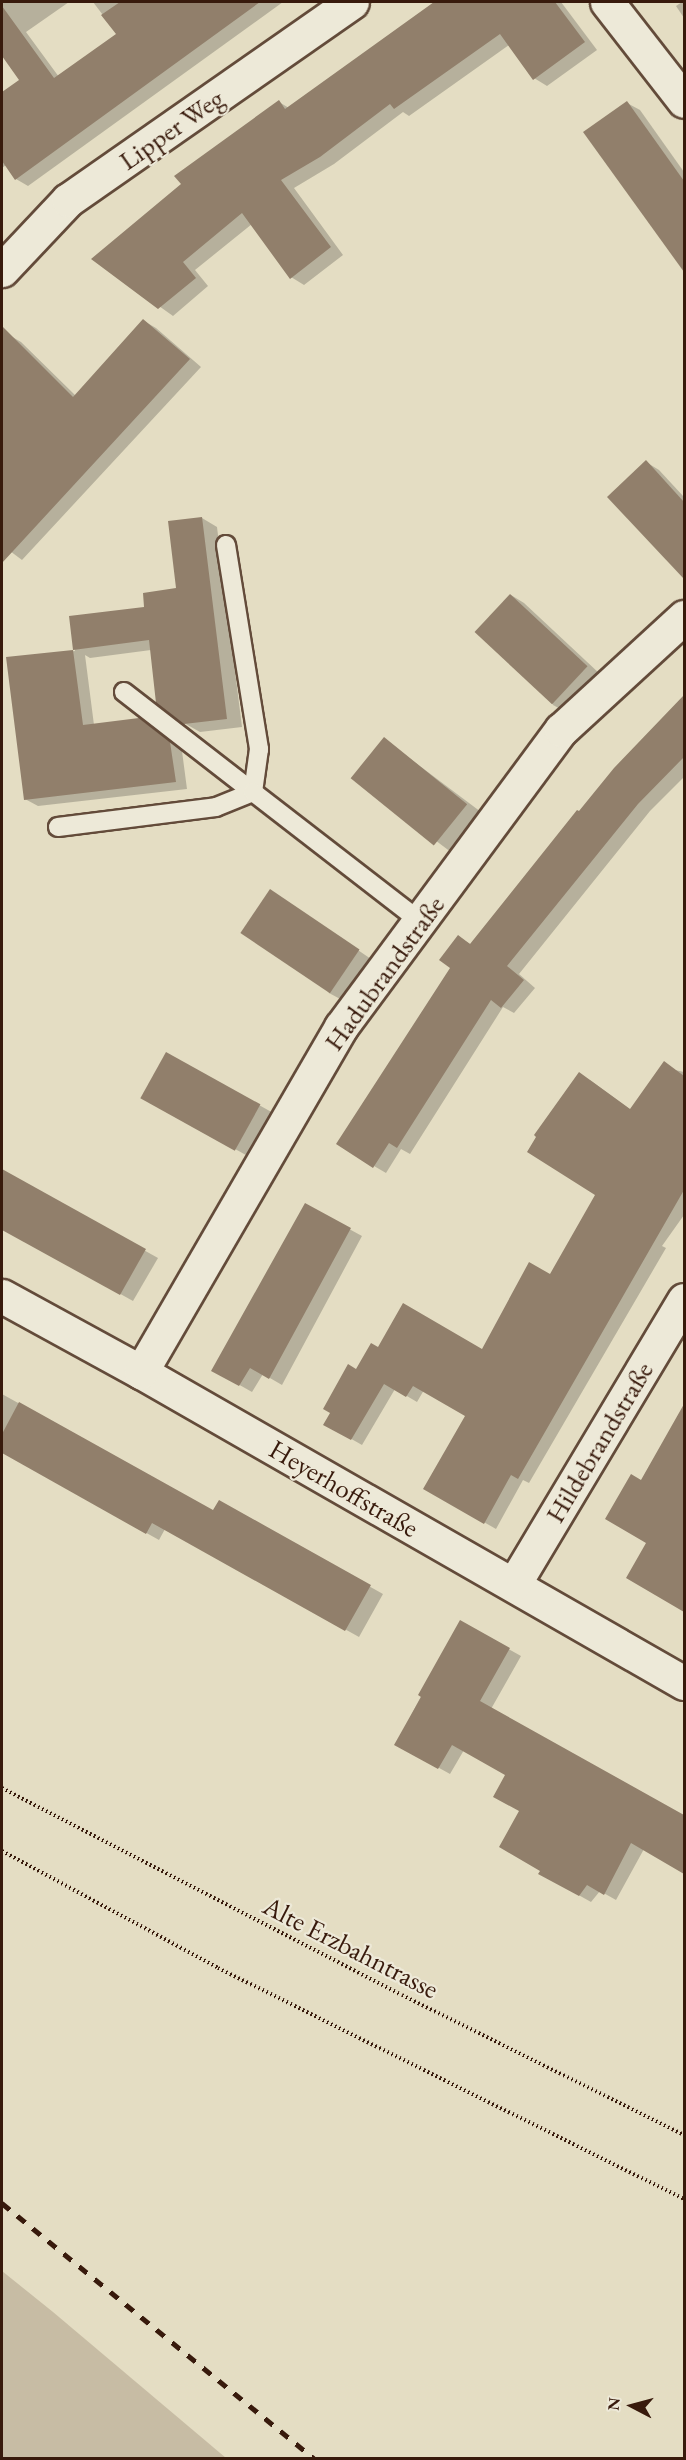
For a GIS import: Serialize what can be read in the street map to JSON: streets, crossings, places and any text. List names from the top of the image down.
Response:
{
  "streets": {
    "street": [
      "Lipper Weg",
      "Hadubrandstraße",
      "Hildebrandstraße",
      "Heyerhoffstraße"
    ],
    "path": ["Alte Erzbahntrasse"]
  },
  "crossings": [
    ["Hadubrandstraße", "Heyerhoffstraße"],
    ["Hildebrandstraße", "Heyerhoffstraße"]
  ],
  "north": "left"
}
